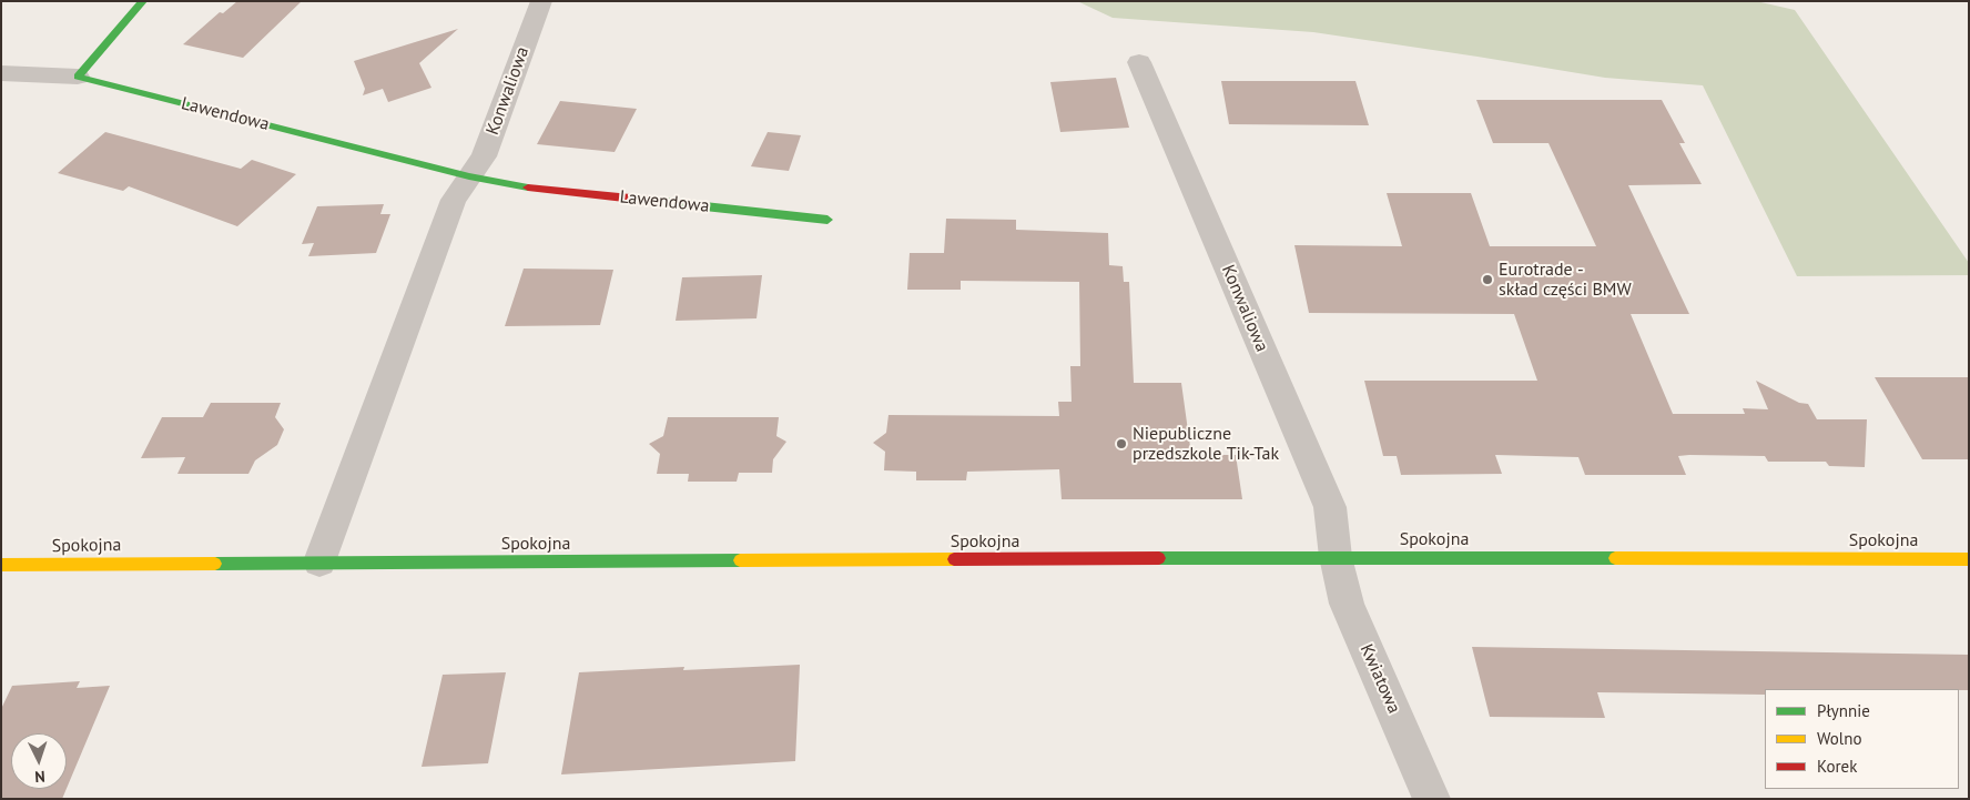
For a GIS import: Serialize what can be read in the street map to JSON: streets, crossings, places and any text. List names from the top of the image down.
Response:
{
  "streets": {
    "street": [
      "Konwaliowa",
      "Lawendowa",
      "Spokojna",
      "Kwiatowa"
    ]
  },
  "crossings": [
    ["Konwaliowa", "Lawendowa"],
    ["Konwaliowa", "Spokojna"],
    ["Konwaliowa", "Kwiatowa"],
    ["Spokojna", "Kwiatowa"]
  ],
  "places": ["Eurotrade - skład części BMW", "Niepubliczne przedszkole Tik-Tak"],
  "legend": ["Płynnie", "Wolno", "Korek"],
  "north": "bottom"
}
